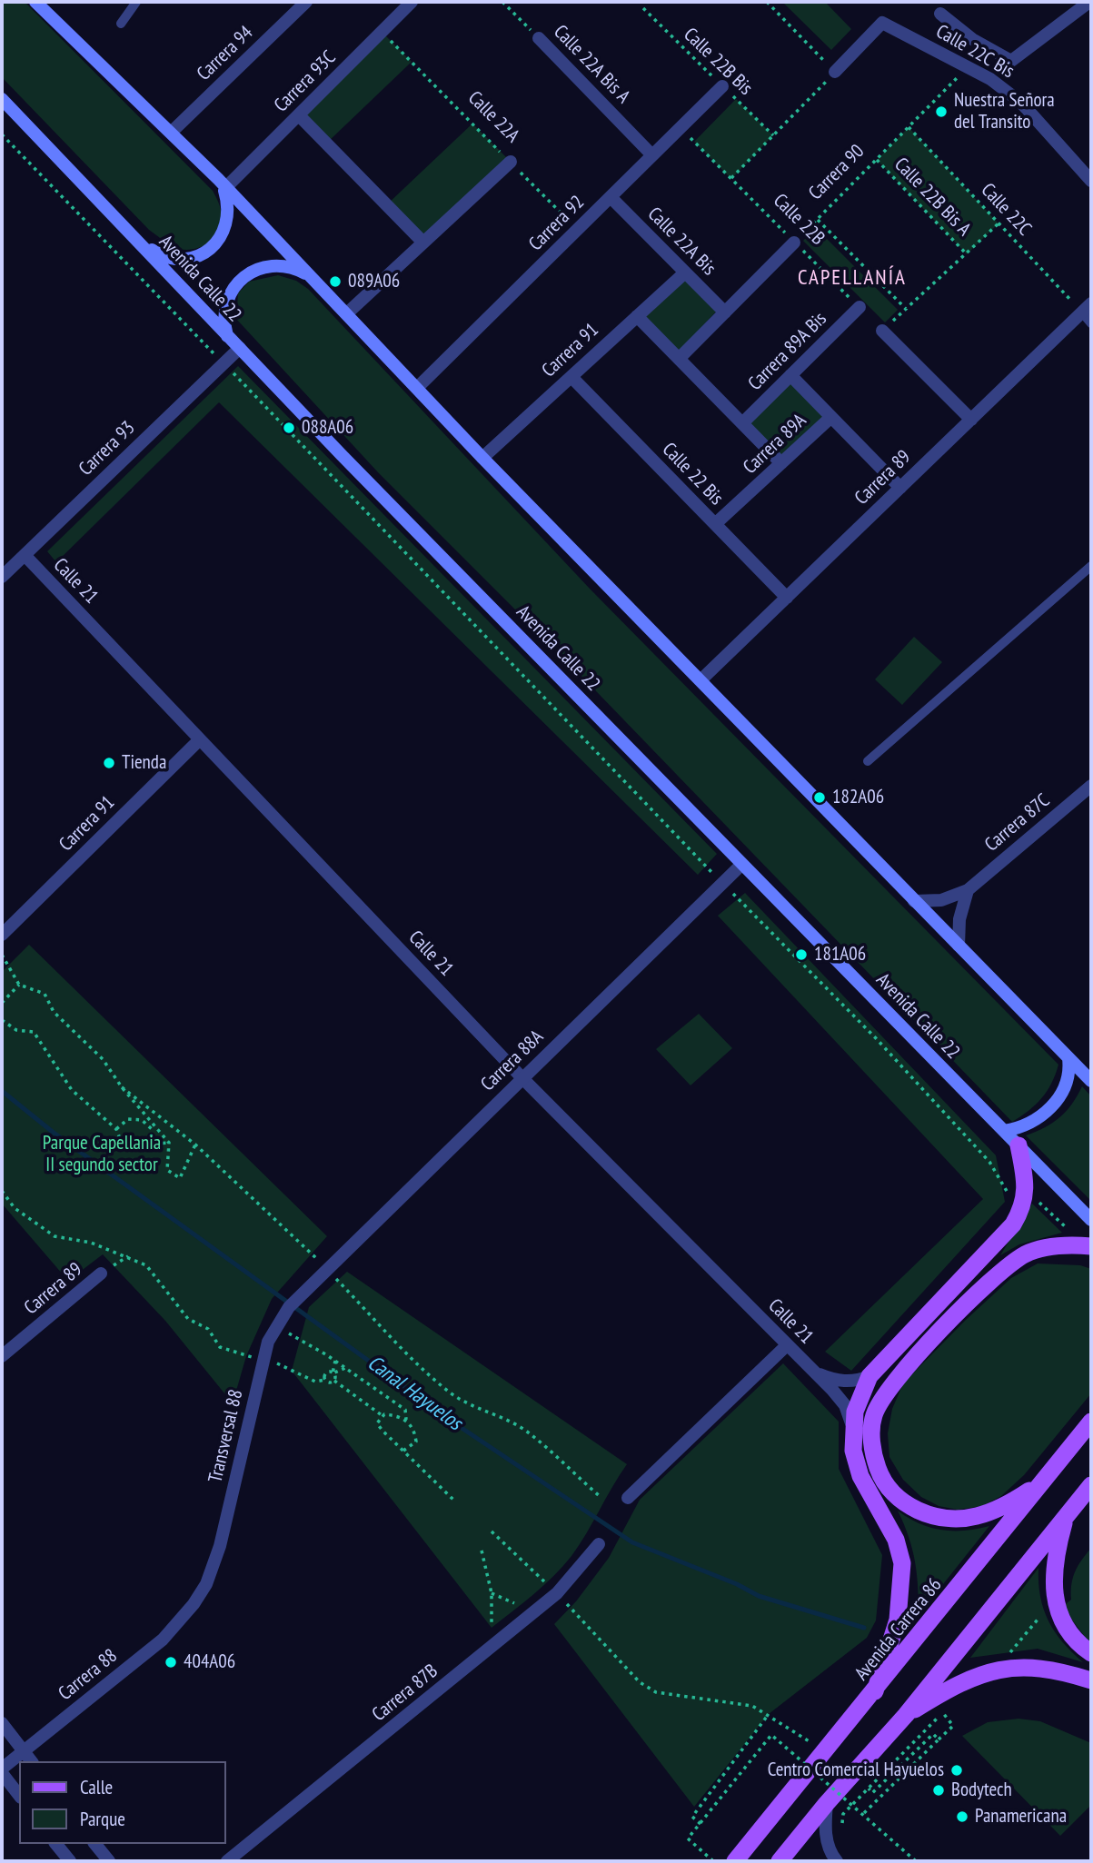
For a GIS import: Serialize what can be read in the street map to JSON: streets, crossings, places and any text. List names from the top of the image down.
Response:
{
  "streets": {
    "main road": ["Avenida Calle 22", "Avenida Carrera 86"],
    "street": [
      "Calle 22C Bis",
      "Carrera 94",
      "Calle 22A Bis A",
      "Carrera 93C",
      "Carrera 92",
      "Calle 22A Bis",
      "Carrera 91",
      "Carrera 89A Bis",
      "Carrera 89A",
      "Carrera 93",
      "Calle 22 Bis",
      "Carrera 89",
      "Calle 21",
      "Carrera 87C",
      "Carrera 88A",
      "Transversal 88",
      "Carrera 88",
      "Carrera 87B"
    ],
    "path": [
      "Calle 22B Bis",
      "Calle 22A",
      "Carrera 90",
      "Calle 22B Bis A",
      "Calle 22C",
      "Calle 22B"
    ]
  },
  "crossings": [
    ["Calle 22C Bis", "Carrera 90"],
    ["Calle 22B Bis", "Carrera 92"],
    ["Calle 22A Bis A", "Carrera 92"],
    ["Carrera 93C", "Calle 22A"],
    ["Calle 22A", "Carrera 92"],
    ["Carrera 90", "Calle 22B Bis A"],
    ["Carrera 90", "Calle 22C"],
    ["Carrera 90", "Calle 22B"],
    ["Calle 22C", "Carrera 89"],
    ["Calle 22B", "Carrera 92"],
    ["Calle 22B", "Carrera 89A Bis"],
    ["Carrera 92", "Calle 22A Bis"],
    ["Calle 22A Bis", "Carrera 91"],
    ["Avenida Calle 22", "Carrera 93"],
    ["Avenida Calle 22", "Carrera 88A"],
    ["Carrera 91", "Calle 22 Bis"],
    ["Carrera 91", "Calle 21"],
    ["Carrera 89A", "Calle 22 Bis"],
    ["Carrera 93", "Calle 21"],
    ["Calle 22 Bis", "Carrera 89"],
    ["Calle 21", "Carrera 88A"],
    ["Carrera 88A", "Transversal 88"],
    ["Transversal 88", "Carrera 88"]
  ],
  "districts": ["CAPELLANÍA"],
  "water": ["Canal Hayuelos"],
  "parks": ["Parque Capellania II segundo sector"],
  "places": [
    "Nuestra Señora del Transito",
    "089A06",
    "088A06",
    "Tienda",
    "182A06",
    "181A06",
    "404A06",
    "Centro Comercial Hayuelos",
    "Bodytech",
    "Panamericana"
  ],
  "legend": ["Calle", "Parque"]
}
